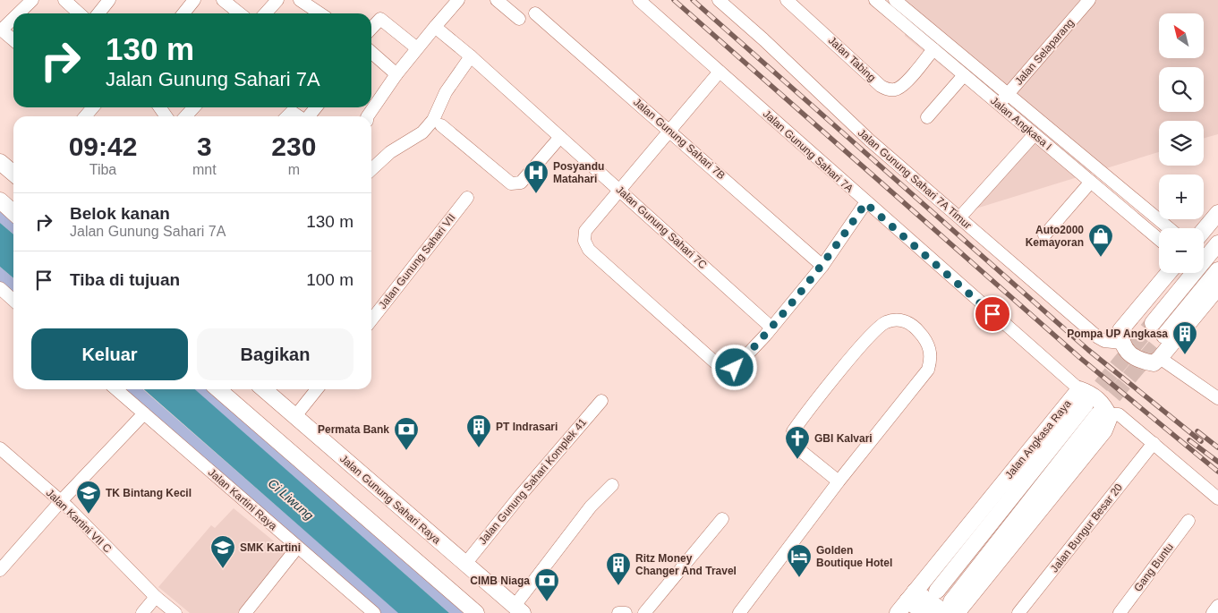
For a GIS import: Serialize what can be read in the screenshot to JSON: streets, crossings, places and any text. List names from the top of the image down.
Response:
{
  "streets": {
    "main road": ["Jalan Angkasa Raya", "Jalan Gunung Sahari Raya"],
    "street": [
      "Jalan Selaparang",
      "Jalan Tabing",
      "Jalan Angkasa I",
      "Jalan Gunung Sahari 7B",
      "Jalan Gunung Sahari 7A",
      "Jalan Gunung Sahari 7A Timur",
      "Jalan Gunung Sahari 7C",
      "Jalan Gunung Sahari VII",
      "Jalan Gunung Sahari Komplek 41",
      "Jalan Kartini Raya",
      "Jalan Kartini VII C",
      "Jalan Bungur Besar 20",
      "Gang Buntu"
    ]
  },
  "crossings": [
    ["Jalan Selaparang", "Jalan Angkasa I"],
    ["Jalan Tabing", "Jalan Angkasa I"],
    ["Jalan Gunung Sahari 7A", "Jalan Angkasa Raya"],
    ["Jalan Gunung Sahari Komplek 41", "Jalan Gunung Sahari Raya"]
  ],
  "water": ["Ci Liwung"],
  "places": {
    "hospital": ["Posyandu Matahari"],
    "shop": ["Auto2000 Kemayoran"],
    "building": ["Pompa UP Angkasa", "PT Indrasari", "Ritz Money Changer And Travel"],
    "bank": ["Permata Bank", "CIMB Niaga"],
    "church": ["GBI Kalvari"],
    "school or university": ["TK Bintang Kecil", "SMK Kartini"],
    "hotel": ["Golden Boutique Hotel"]
  },
  "north": "top left",
  "page": {
    "map_buttons": ["+", "−"],
    "turn": ["130 m", "Jalan Gunung Sahari 7A"],
    "eta": [
      "09:42",
      "Tiba",
      "3",
      "mnt",
      "230",
      "m"
    ],
    "list": [
      {
        "name": "Belok kanan",
        "note": "Jalan Gunung Sahari 7A",
        "value": "130 m"
      },
      {
        "name": "Tiba di tujuan",
        "value": "100 m"
      }
    ],
    "buttons": ["Keluar", "Bagikan"]
  }
}
